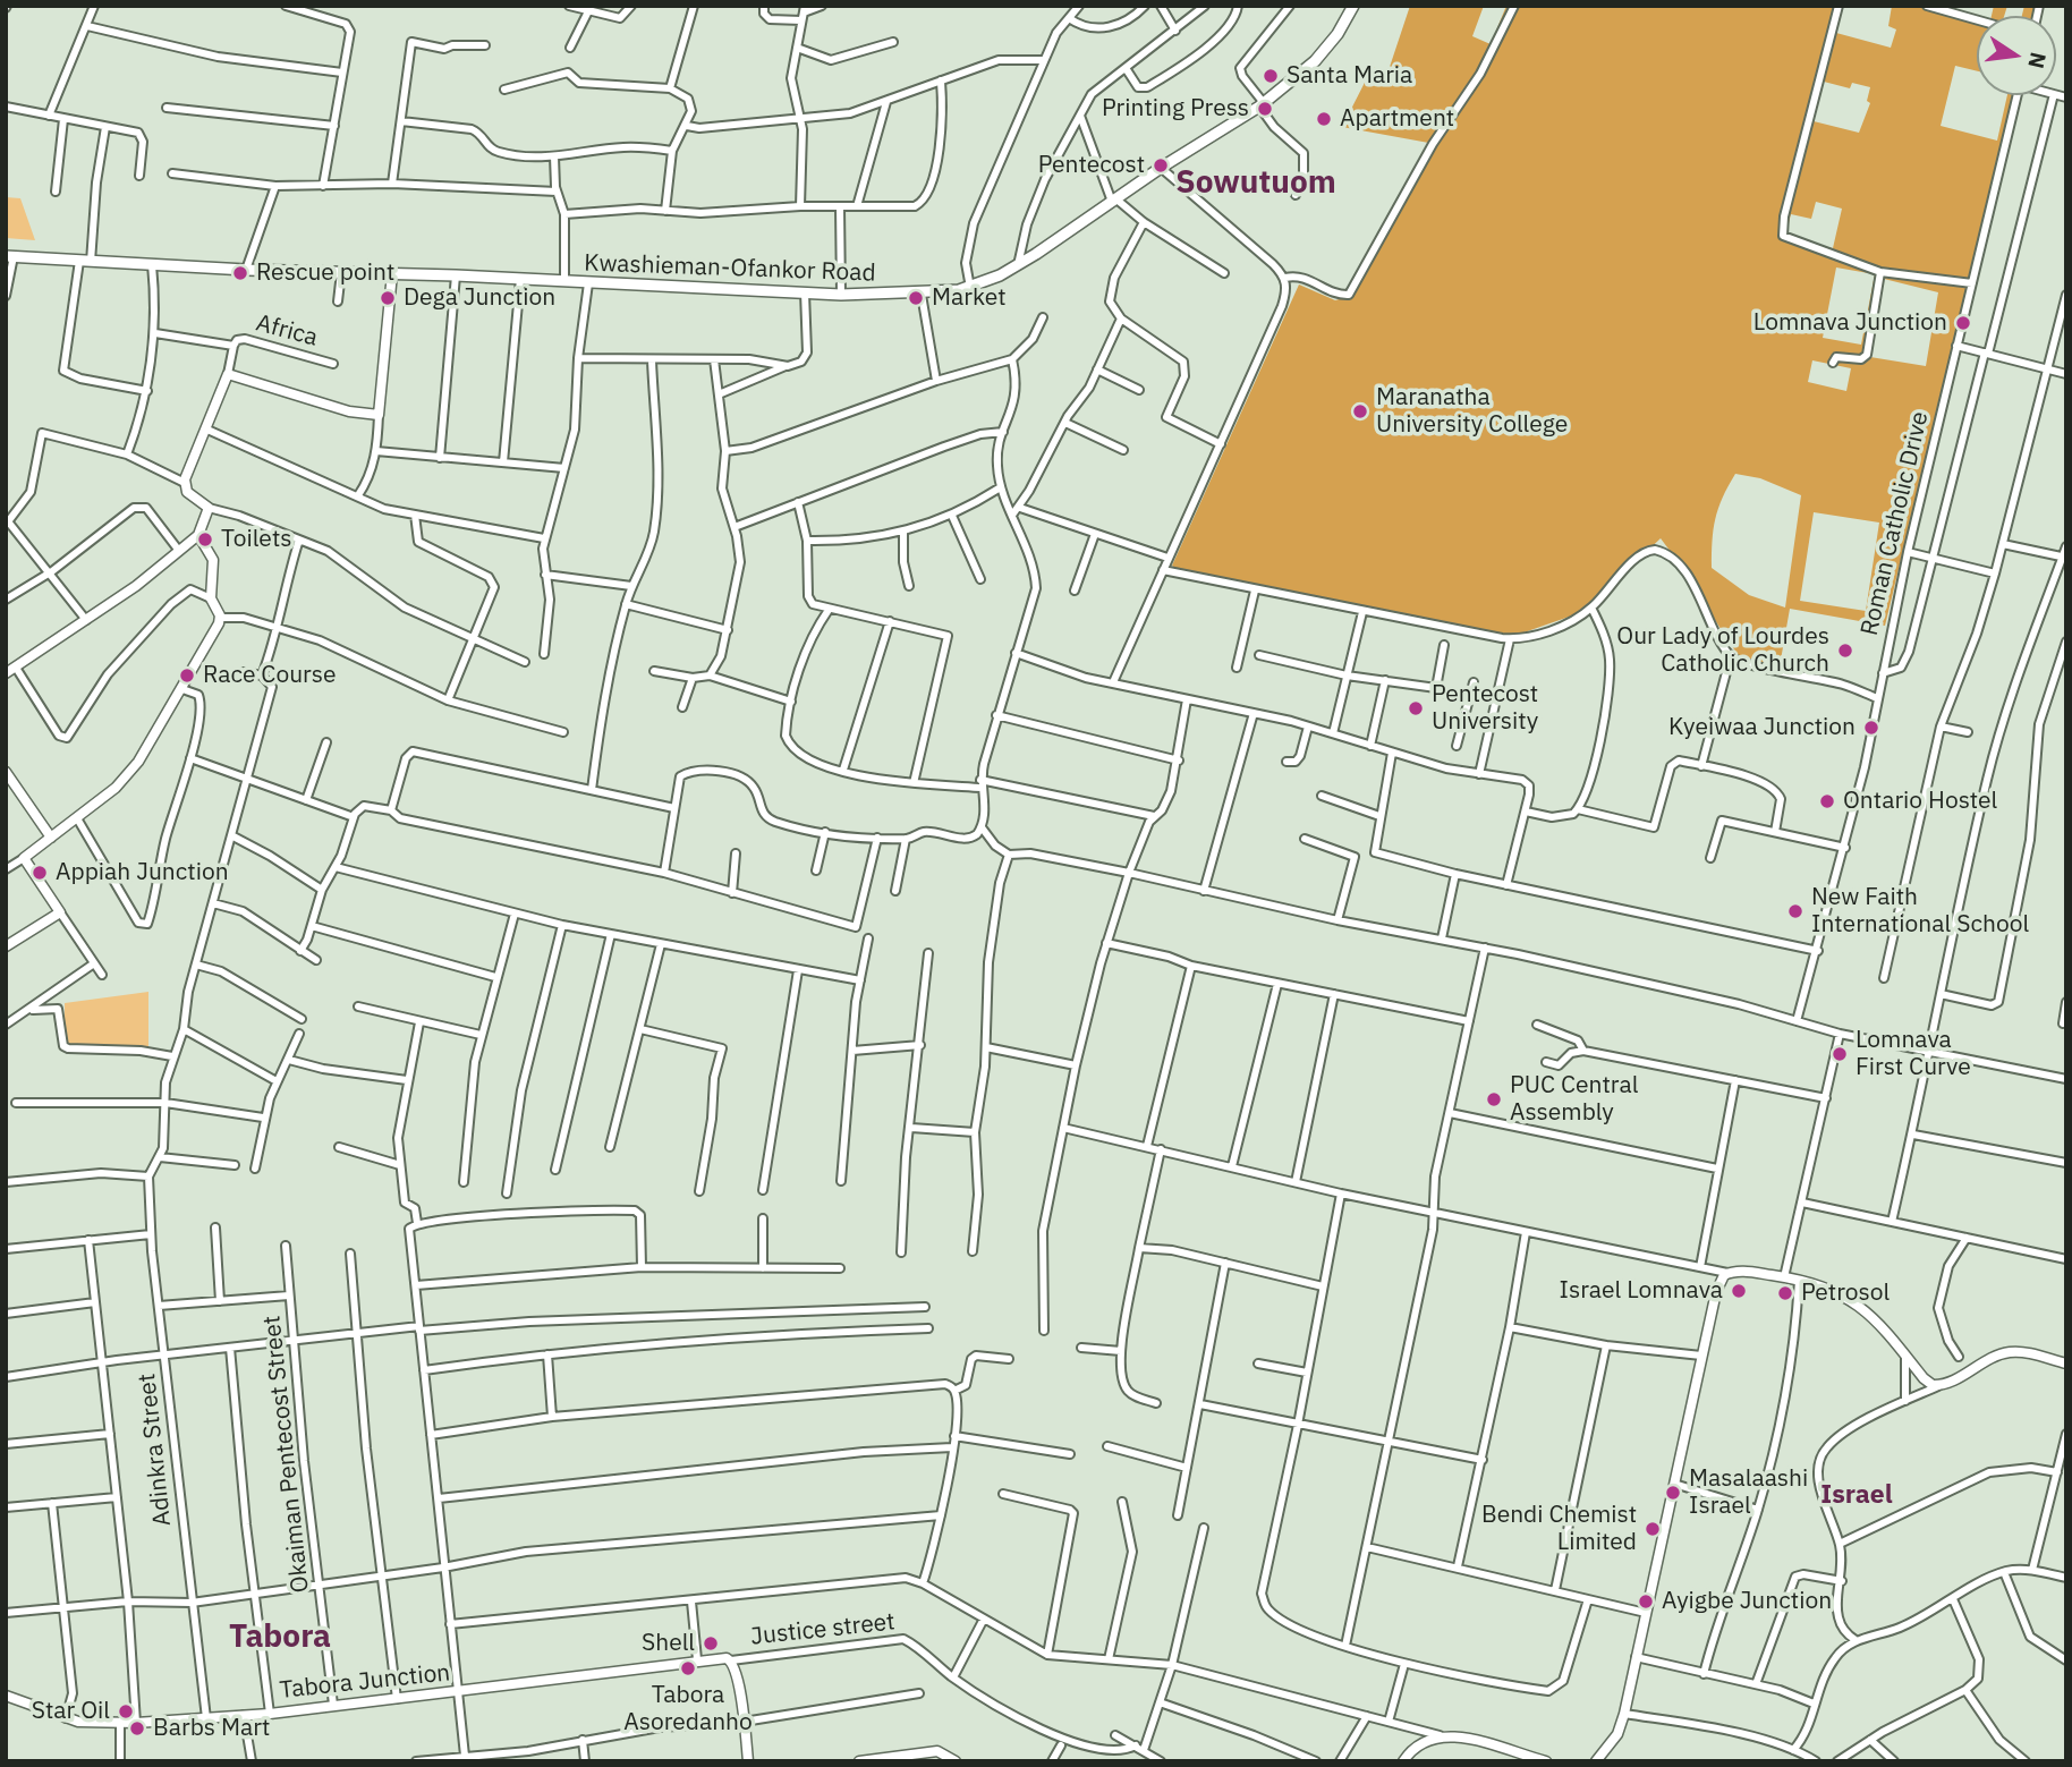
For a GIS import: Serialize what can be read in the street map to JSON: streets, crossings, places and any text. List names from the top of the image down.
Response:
{
  "streets": {
    "main road": ["Kwashieman-Ofankor Road"],
    "street": [
      "Africa",
      "Roman Catholic Drive",
      "Adinkra Street",
      "Okaiman Pentecost Street",
      "Justice street",
      "Tabora Junction"
    ]
  },
  "crossings": [
    ["Adinkra Street", "Tabora Junction"],
    ["Okaiman Pentecost Street", "Tabora Junction"],
    ["Justice street", "Tabora Junction"]
  ],
  "districts": ["Sowutuom", "Israel", "Tabora"],
  "places": [
    "Santa Maria",
    "Printing Press",
    "Apartment",
    "Pentecost",
    "Rescue point",
    "Dega Junction",
    "Market",
    "Lomnava Junction",
    "Maranatha University College",
    "Toilets",
    "Our Lady of Lourdes Catholic Church",
    "Race Course",
    "Pentecost University",
    "Kyeiwaa Junction",
    "Ontario Hostel",
    "Appiah Junction",
    "New Faith International School",
    "Lomnava First Curve",
    "PUC Central Assembly",
    "Israel Lomnava",
    "Petrosol",
    "Masalaashi Israel",
    "Bendi Chemist Limited",
    "Ayigbe Junction",
    "Shell",
    "Tabora Asoredanho",
    "Star Oil",
    "Barbs Mart"
  ],
  "north": "right"
}
